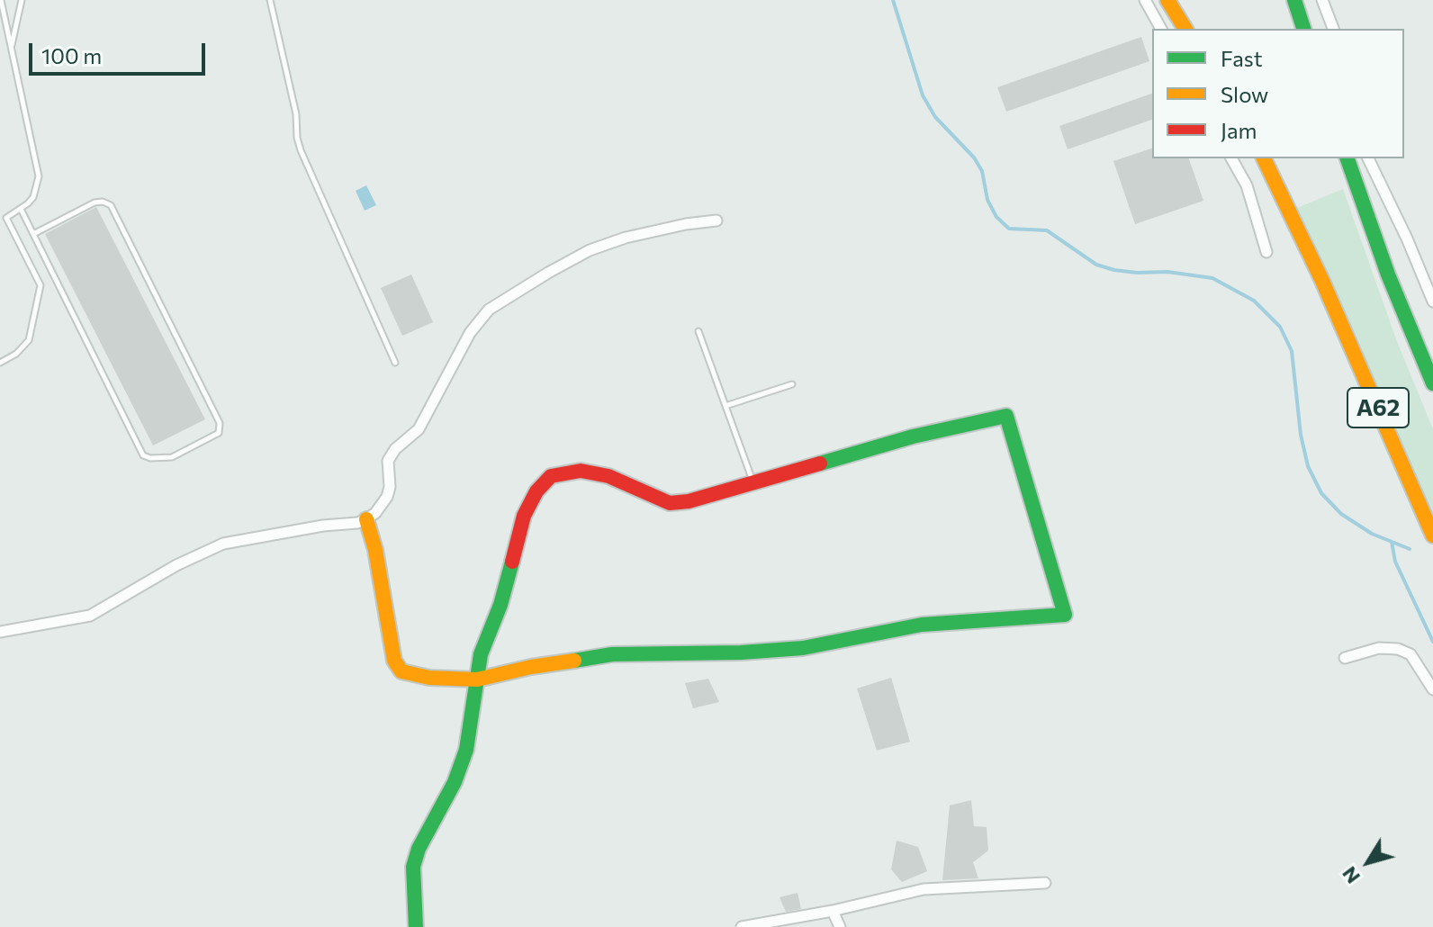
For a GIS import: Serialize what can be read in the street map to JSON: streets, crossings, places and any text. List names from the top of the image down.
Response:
{
  "streets": {
    "main road": ["Α62"]
  },
  "legend": ["Fast", "Slow", "Jam"],
  "scale_bar": "100 m",
  "north": "bottom left"
}
